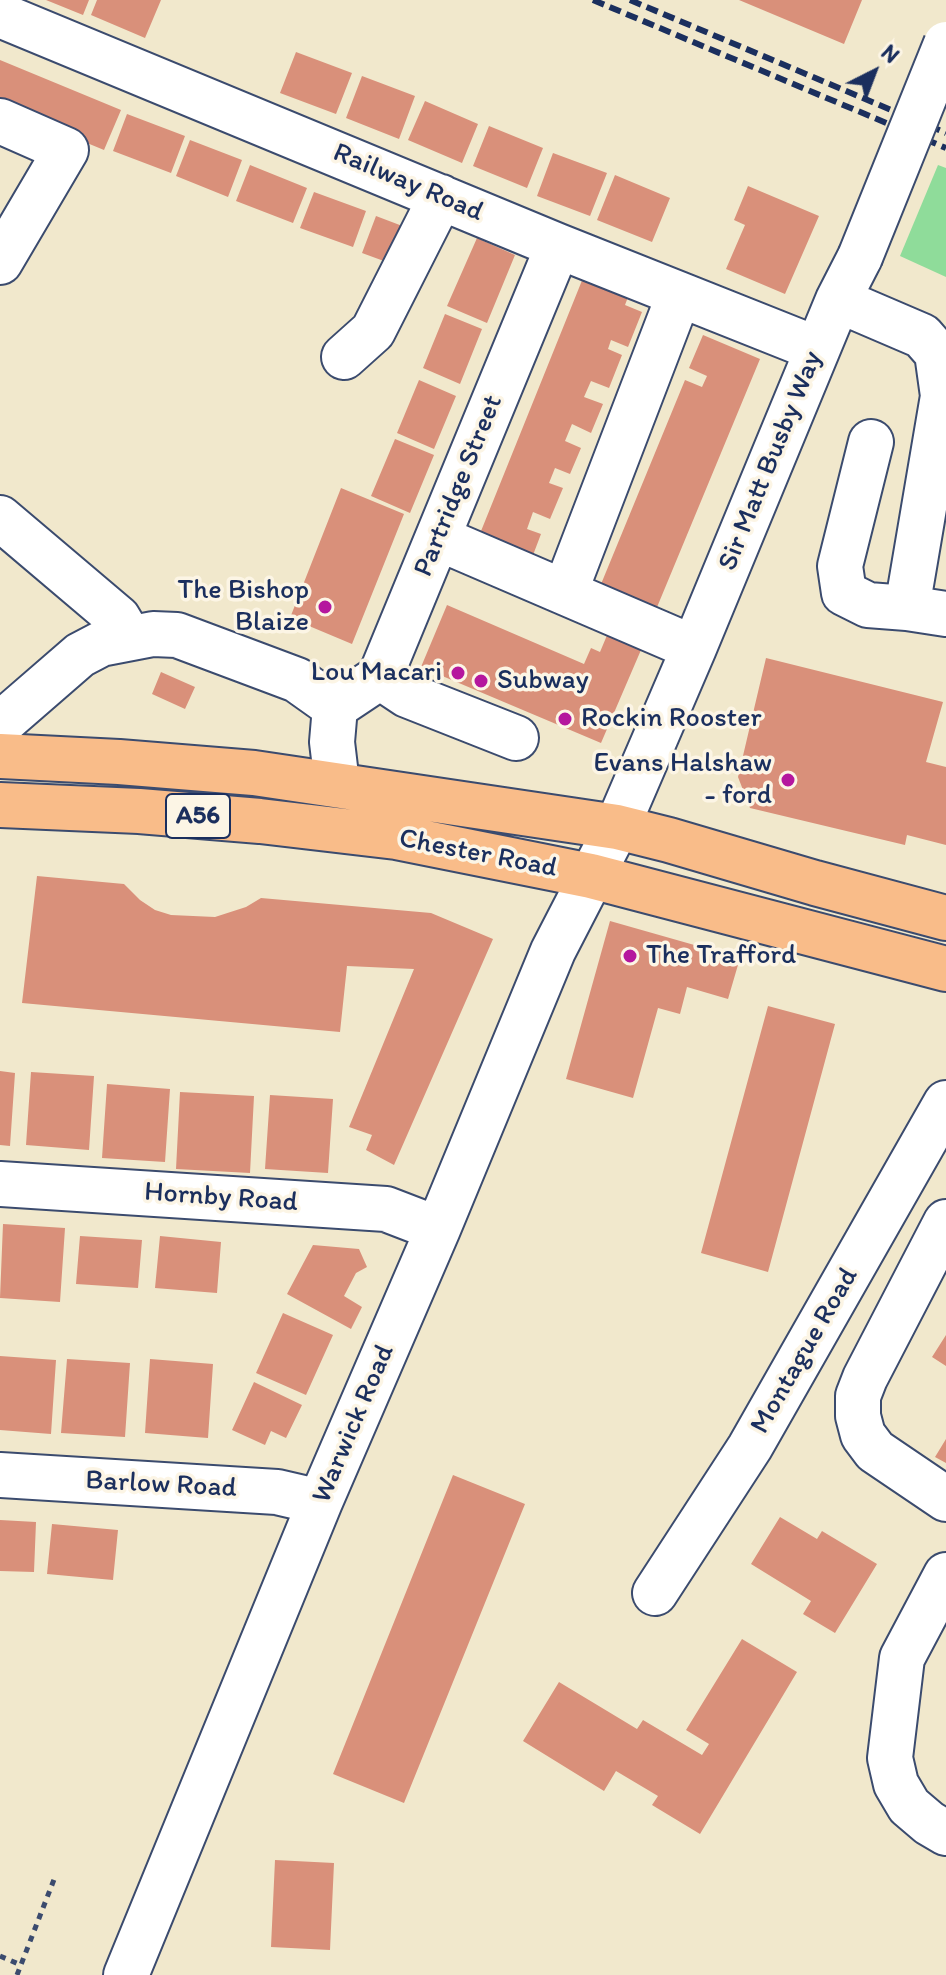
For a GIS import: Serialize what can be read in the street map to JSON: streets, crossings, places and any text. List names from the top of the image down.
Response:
{
  "streets": {
    "highway": ["A56", "Chester Road"],
    "street": [
      "Railway Road",
      "Sir Matt Busby Way",
      "Partridge Street",
      "Hornby Road",
      "Montague Road",
      "Warwick Road",
      "Barlow Road"
    ]
  },
  "crossings": [
    ["Railway Road", "Sir Matt Busby Way"],
    ["Railway Road", "Partridge Street"],
    ["Sir Matt Busby Way", "Chester Road"],
    ["Sir Matt Busby Way", "Warwick Road"],
    ["Chester Road", "Warwick Road"],
    ["Hornby Road", "Warwick Road"],
    ["Warwick Road", "Barlow Road"]
  ],
  "places": [
    "The Bishop Blaize",
    "Lou Macari",
    "Subway",
    "Rockin Rooster",
    "Evans Halshaw - ford",
    "The Trafford"
  ],
  "north": "top right"
}
